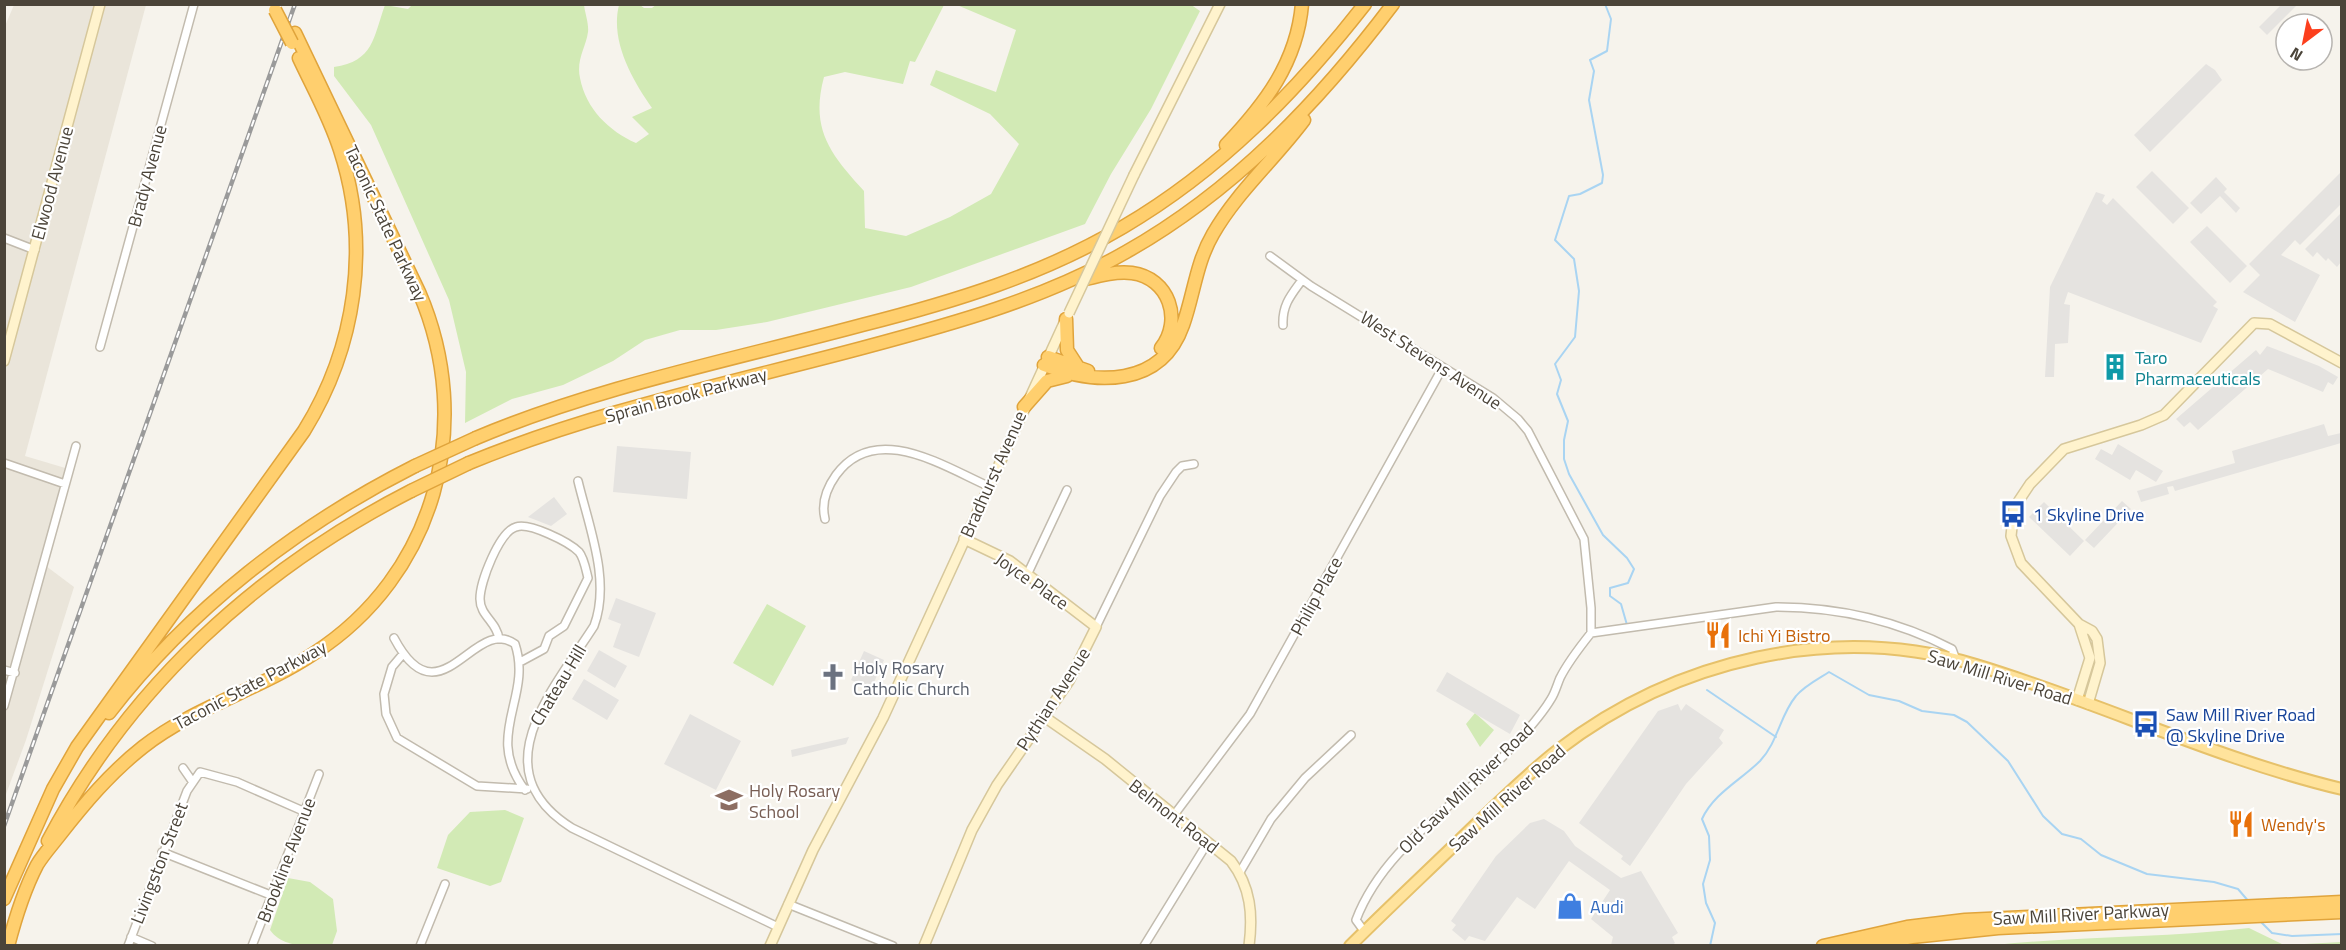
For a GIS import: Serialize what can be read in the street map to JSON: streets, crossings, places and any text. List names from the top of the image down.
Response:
{
  "streets": {
    "highway": ["Taconic State Parkway", "Sprain Brook Parkway", "Saw Mill River Parkway"],
    "main road": ["Saw Mill River Road"],
    "street": [
      "Brady Avenue",
      "Elwood Avenue",
      "West Stevens Avenue",
      "Bradhurst Avenue",
      "Joyce Place",
      "Philip Place",
      "Chateau Hill",
      "Pythian Avenue",
      "Old Saw Mill River Road",
      "Belmont Road",
      "Brookline Avenue",
      "Livingston Street"
    ]
  },
  "crossings": [
    ["Taconic State Parkway", "Sprain Brook Parkway"],
    ["West Stevens Avenue", "Philip Place"],
    ["West Stevens Avenue", "Old Saw Mill River Road"],
    ["Bradhurst Avenue", "Joyce Place"],
    ["Joyce Place", "Pythian Avenue"],
    ["Philip Place", "Belmont Road"],
    ["Saw Mill River Road", "Old Saw Mill River Road"],
    ["Pythian Avenue", "Belmont Road"]
  ],
  "places": {
    "building": ["Taro Pharmaceuticals"],
    "bus stop": ["1 Skyline Drive", "Saw Mill River Road @ Skyline Drive"],
    "restaurant": ["Ichi Yi Bistro", "Wendy's"],
    "church": ["Holy Rosary Catholic Church"],
    "school or university": ["Holy Rosary School"],
    "shop": ["Audi"]
  },
  "north": "bottom left"
}
